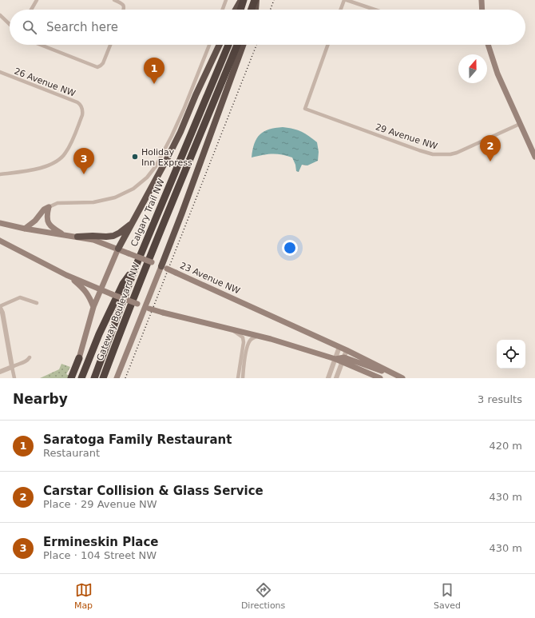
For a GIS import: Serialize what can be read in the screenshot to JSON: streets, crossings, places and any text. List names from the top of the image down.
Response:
{
  "streets": {
    "highway": ["Calgary Trail NW", "Gateway Boulevard NW"],
    "main road": ["23 Avenue NW"],
    "street": ["26 Avenue NW", "29 Avenue NW"]
  },
  "places": ["Holiday Inn Express"],
  "north": "top",
  "page": {
    "search": "Search here",
    "pins": ["1", "2", "3"],
    "heading": ["Nearby", "3 results"],
    "list": [
      {
        "mark": "1",
        "name": "Saratoga Family Restaurant",
        "note": "Restaurant",
        "value": "420 m"
      },
      {
        "mark": "2",
        "name": "Carstar Collision & Glass Service",
        "note": "Place · 29 Avenue NW",
        "value": "430 m"
      },
      {
        "mark": "3",
        "name": "Ermineskin Place",
        "note": "Place · 104 Street NW",
        "value": "430 m"
      }
    ],
    "nav": ["Map", "Directions", "Saved"]
  }
}
